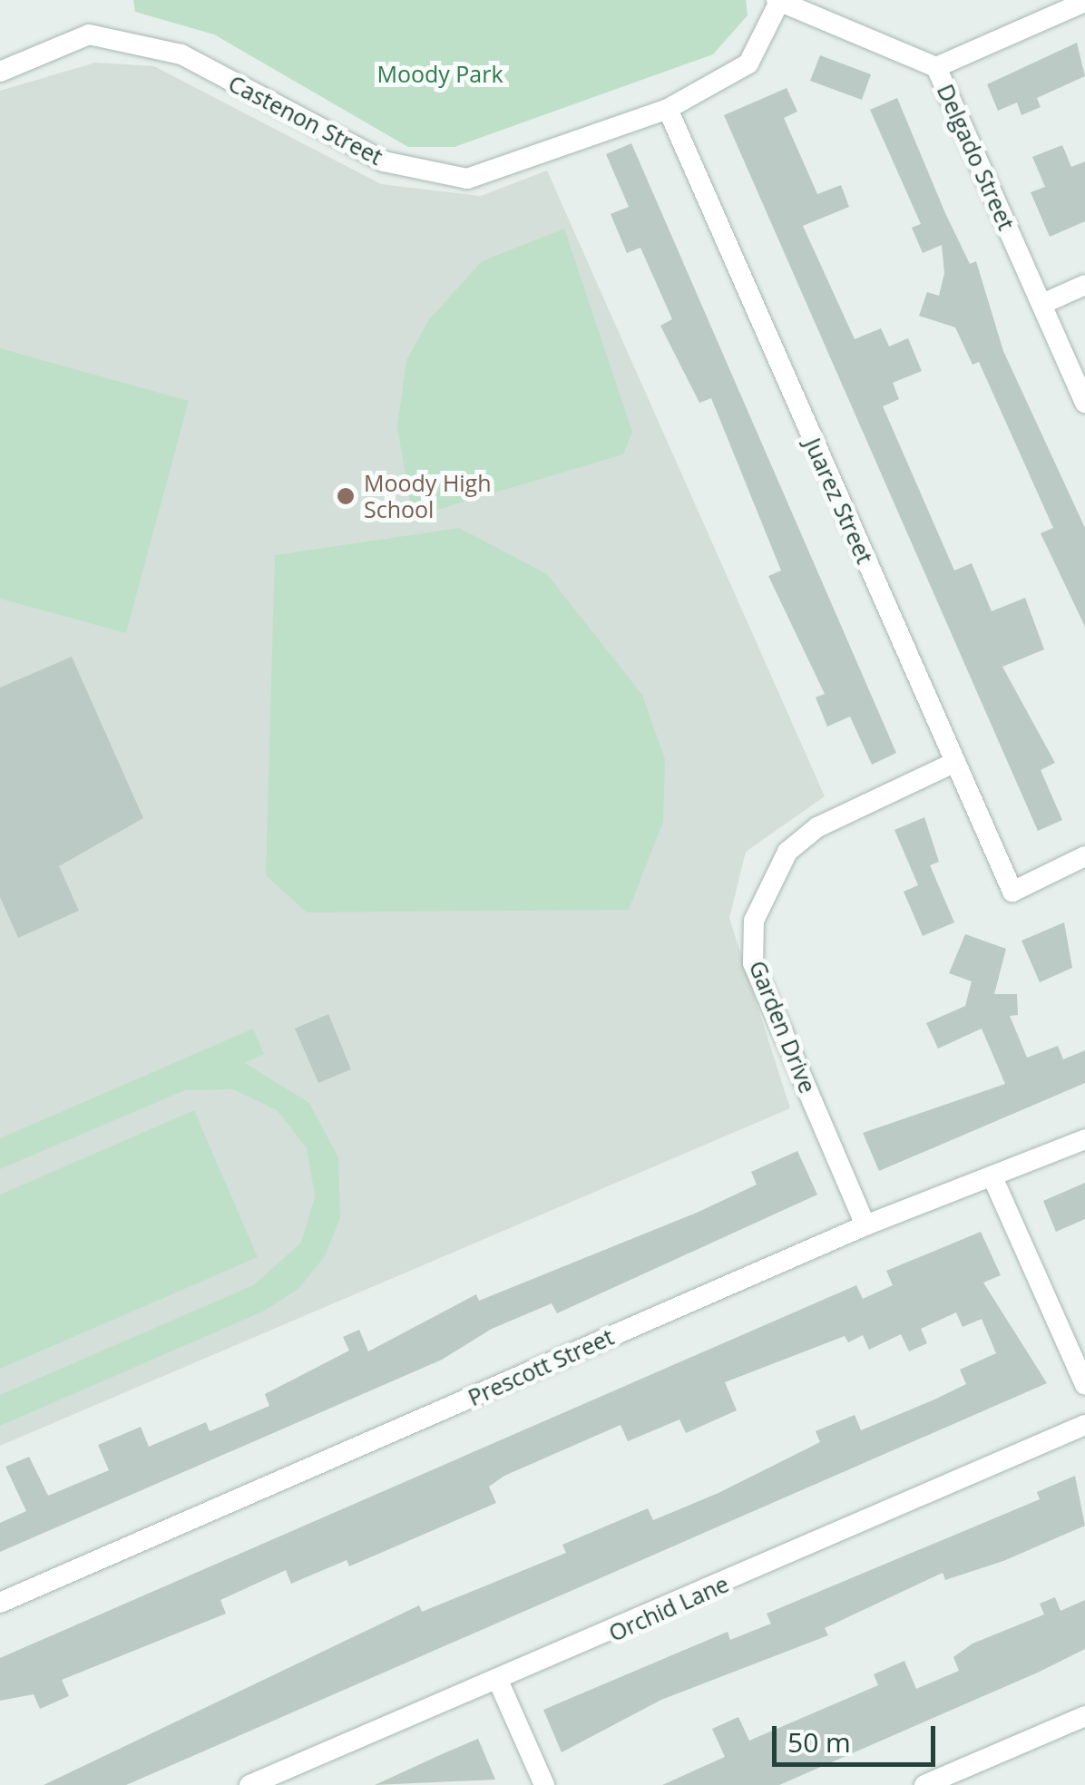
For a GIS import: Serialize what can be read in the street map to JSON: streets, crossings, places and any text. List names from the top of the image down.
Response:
{
  "streets": {
    "street": [
      "Castenon Street",
      "Delgado Street",
      "Juarez Street",
      "Garden Drive",
      "Prescott Street",
      "Orchid Lane"
    ]
  },
  "crossings": [
    ["Castenon Street", "Delgado Street"],
    ["Castenon Street", "Juarez Street"],
    ["Delgado Street", "Juarez Street"],
    ["Juarez Street", "Garden Drive"],
    ["Garden Drive", "Prescott Street"]
  ],
  "parks": ["Moody Park"],
  "places": ["Moody High School"],
  "scale_bar": "50 m"
}
